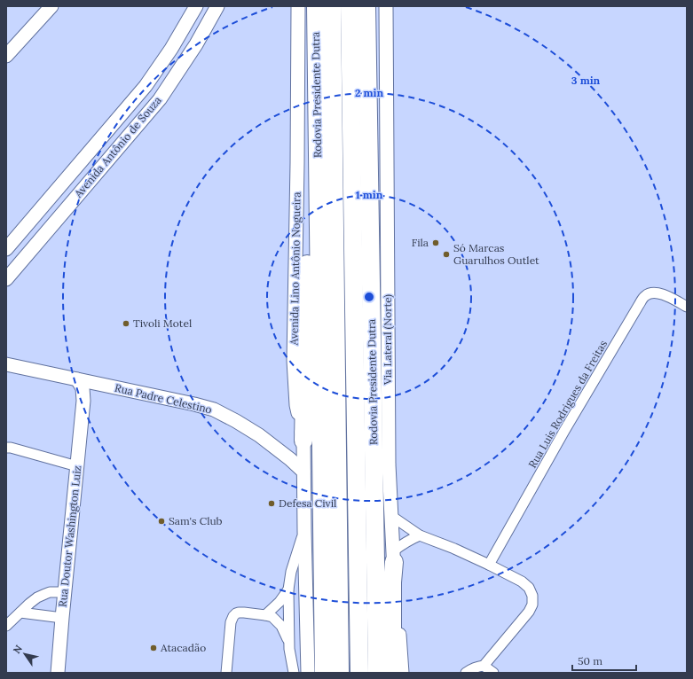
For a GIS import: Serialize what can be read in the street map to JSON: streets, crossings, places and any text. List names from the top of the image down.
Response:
{
  "streets": {
    "highway": ["Rodovia Presidente Dutra"],
    "main road": [
      "Avenida Antônio de Souza",
      "Avenida Lino Antônio Nogueira",
      "Via Lateral (Norte)",
      "Rua Padre Celestino",
      "Rua Doutor Washington Luiz"
    ],
    "street": ["Rua Luis Rodrigues da Freitas"]
  },
  "crossings": [
    ["Avenida Lino Antônio Nogueira", "Rua Padre Celestino"],
    ["Rua Padre Celestino", "Rua Doutor Washington Luiz"]
  ],
  "places": [
    "Fila",
    "Só Marcas Guarulhos Outlet",
    "Tivoli Motel",
    "Defesa Civil",
    "Sam's Club",
    "Atacadão"
  ],
  "scale_bar": "50 m",
  "north": "top left",
  "rings": ["3 min", "2 min", "1 min"]
}
